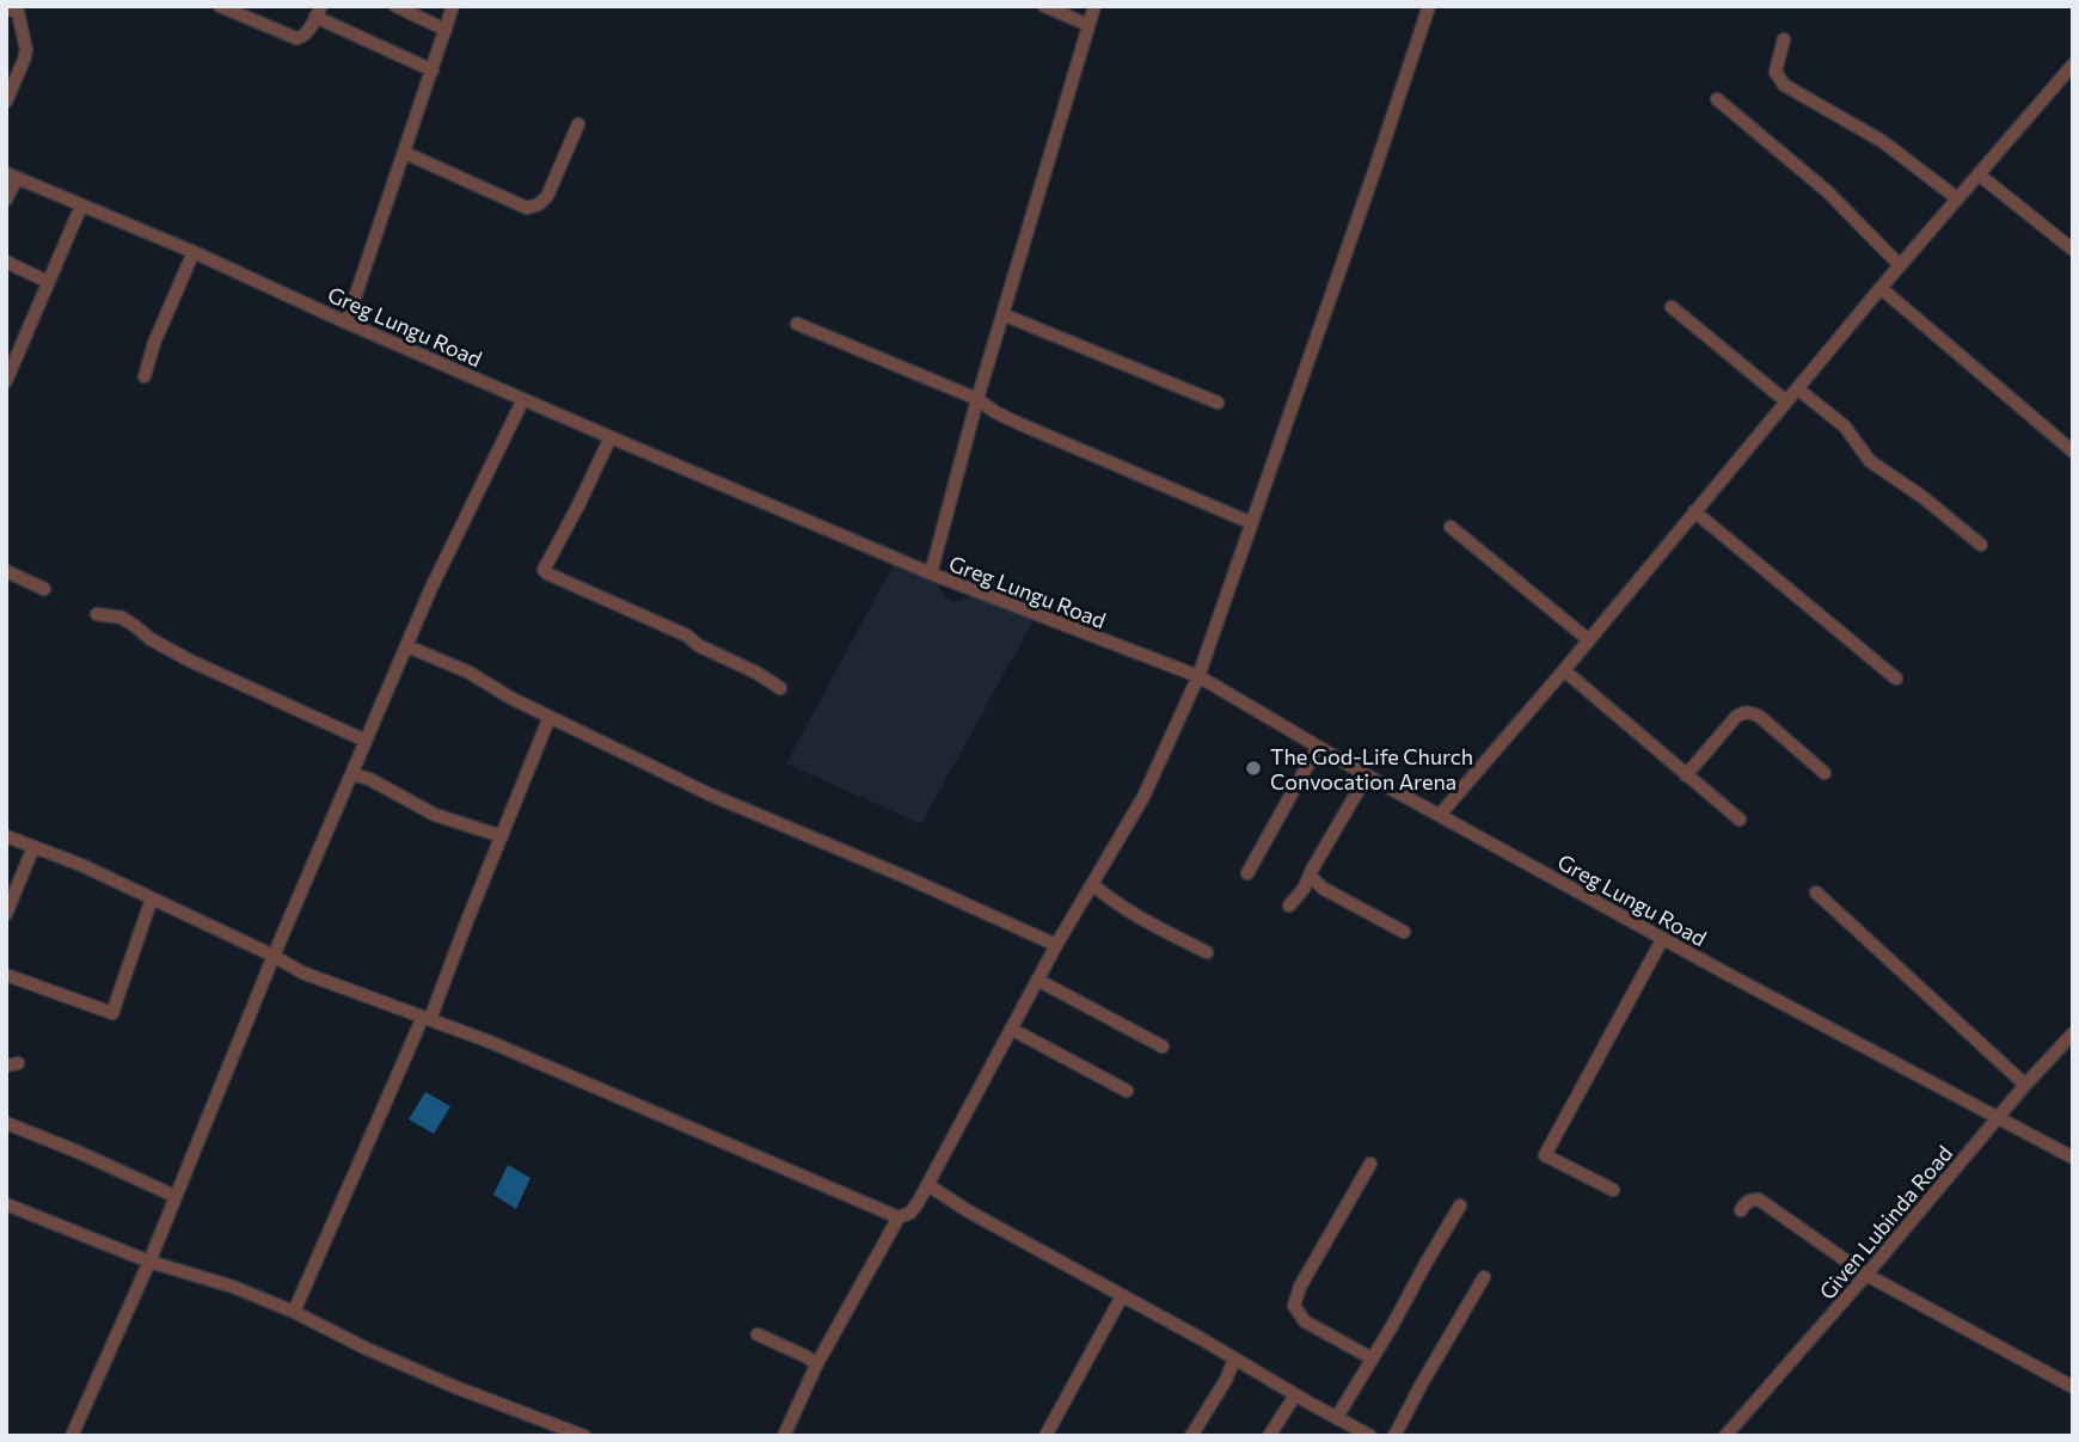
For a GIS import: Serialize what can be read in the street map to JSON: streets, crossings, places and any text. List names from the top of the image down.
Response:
{
  "streets": {
    "street": ["Greg Lungu Road", "Given Lubinda Road"]
  },
  "crossings": [
    ["Greg Lungu Road", "Given Lubinda Road"]
  ],
  "places": ["The God-Life Church Convocation Arena"]
}
